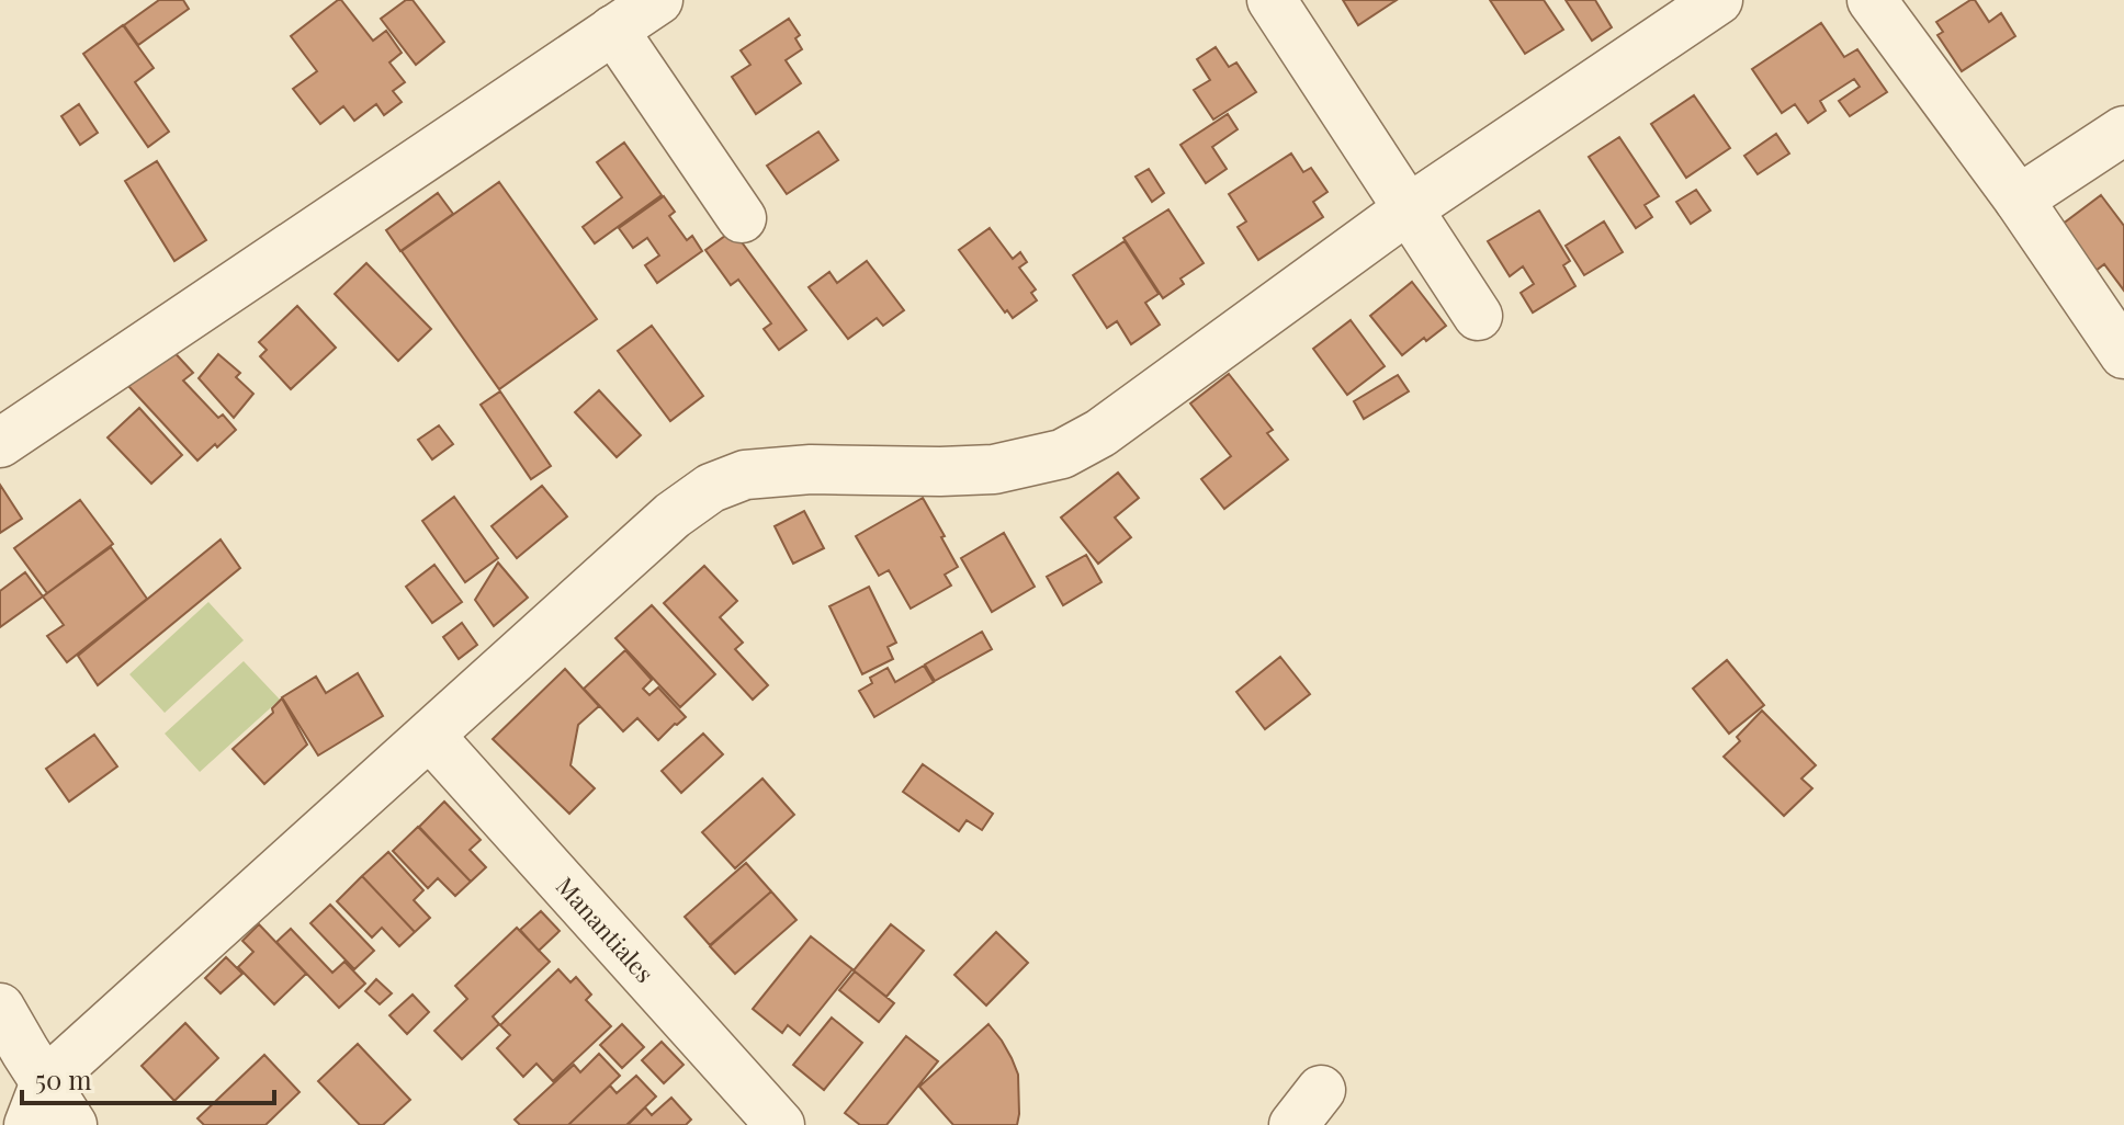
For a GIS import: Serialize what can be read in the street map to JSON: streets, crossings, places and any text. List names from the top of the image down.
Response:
{
  "streets": {
    "street": ["Manantiales"]
  },
  "scale_bar": "50 m"
}
